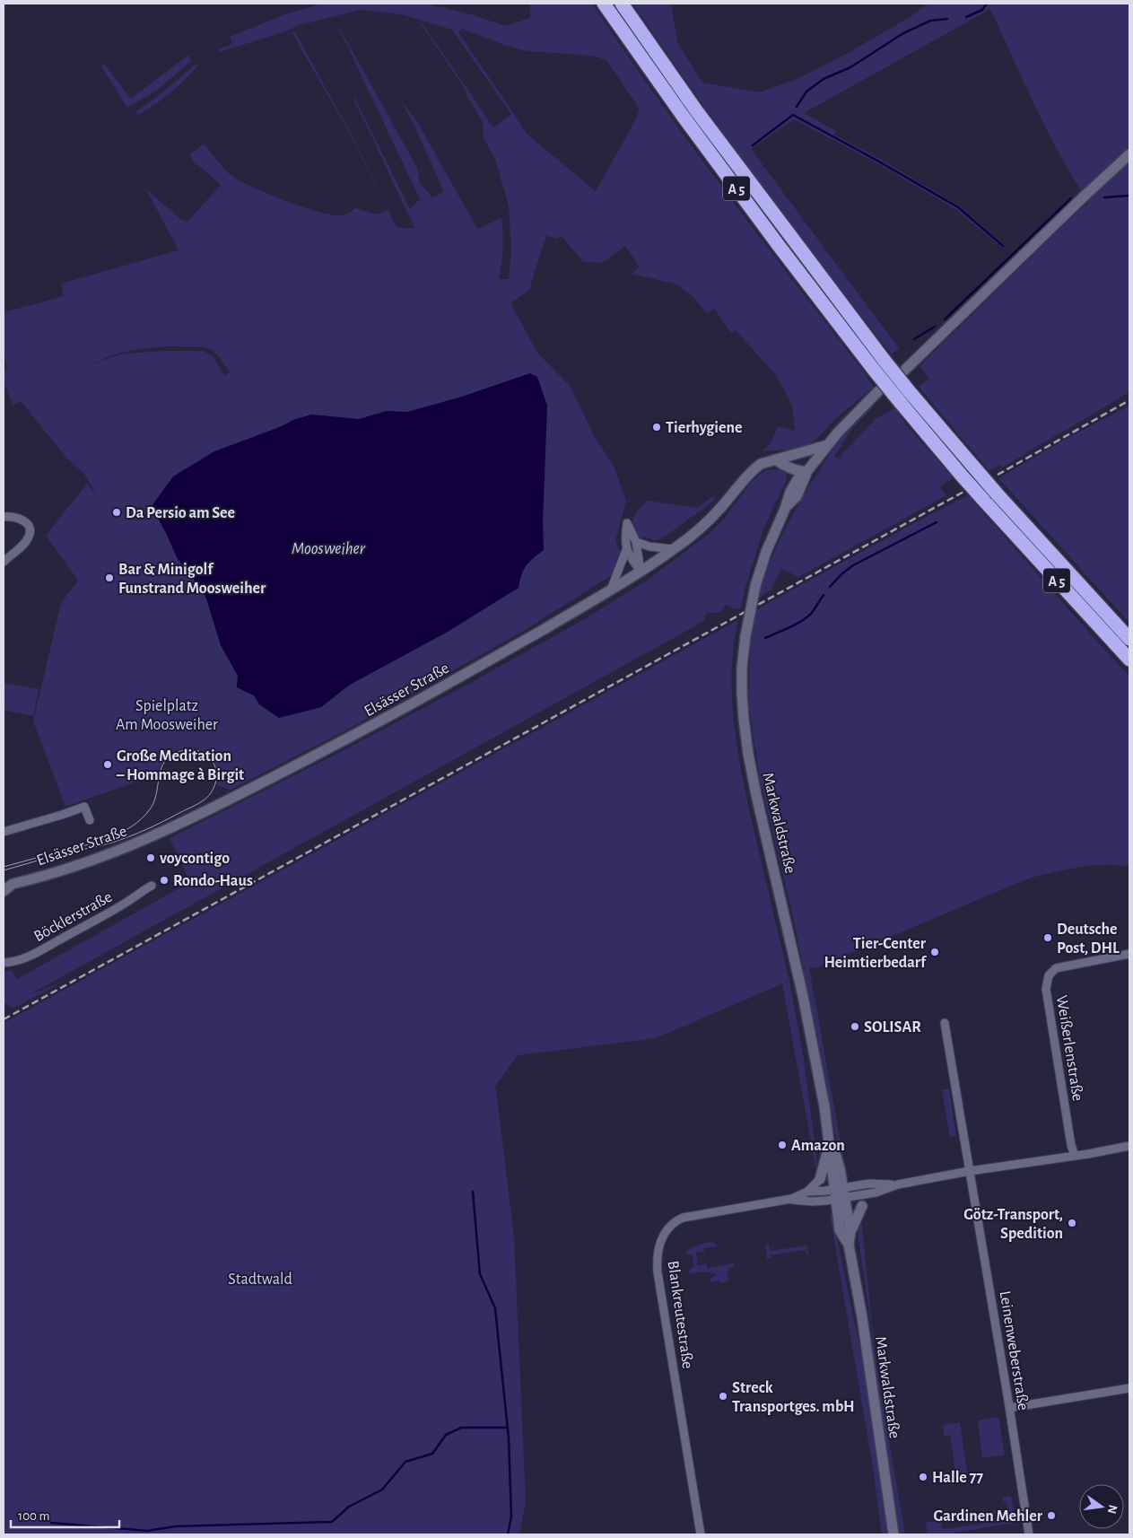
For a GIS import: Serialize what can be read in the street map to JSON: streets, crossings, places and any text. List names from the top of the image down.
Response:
{
  "streets": {
    "highway": ["A 5"],
    "main road": ["Elsässer Straße", "Markwaldstraße"],
    "street": [
      "Böcklerstraße",
      "Weißerlenstraße",
      "Blankreutestraße",
      "Leinenweberstraße"
    ]
  },
  "crossings": [
    ["Elsässer Straße", "Markwaldstraße"],
    ["Markwaldstraße", "Blankreutestraße"]
  ],
  "water": ["Moosweiher"],
  "parks": ["Spielplatz Am Moosweiher", "Stadtwald"],
  "places": [
    "Tierhygiene",
    "Da Persio am See",
    "Bar & Minigolf Funstrand Moosweiher",
    "Große Meditation – Hommage à Birgit",
    "voycontigo",
    "Rondo-Haus",
    "Deutsche Post, DHL",
    "Tier-Center Heimtierbedarf",
    "SOLISAR",
    "Amazon",
    "Götz-Transport, Spedition",
    "Streck Transportges. mbH",
    "Halle 77",
    "Gardinen Mehler"
  ],
  "scale_bar": "100 m",
  "north": "right"
}
